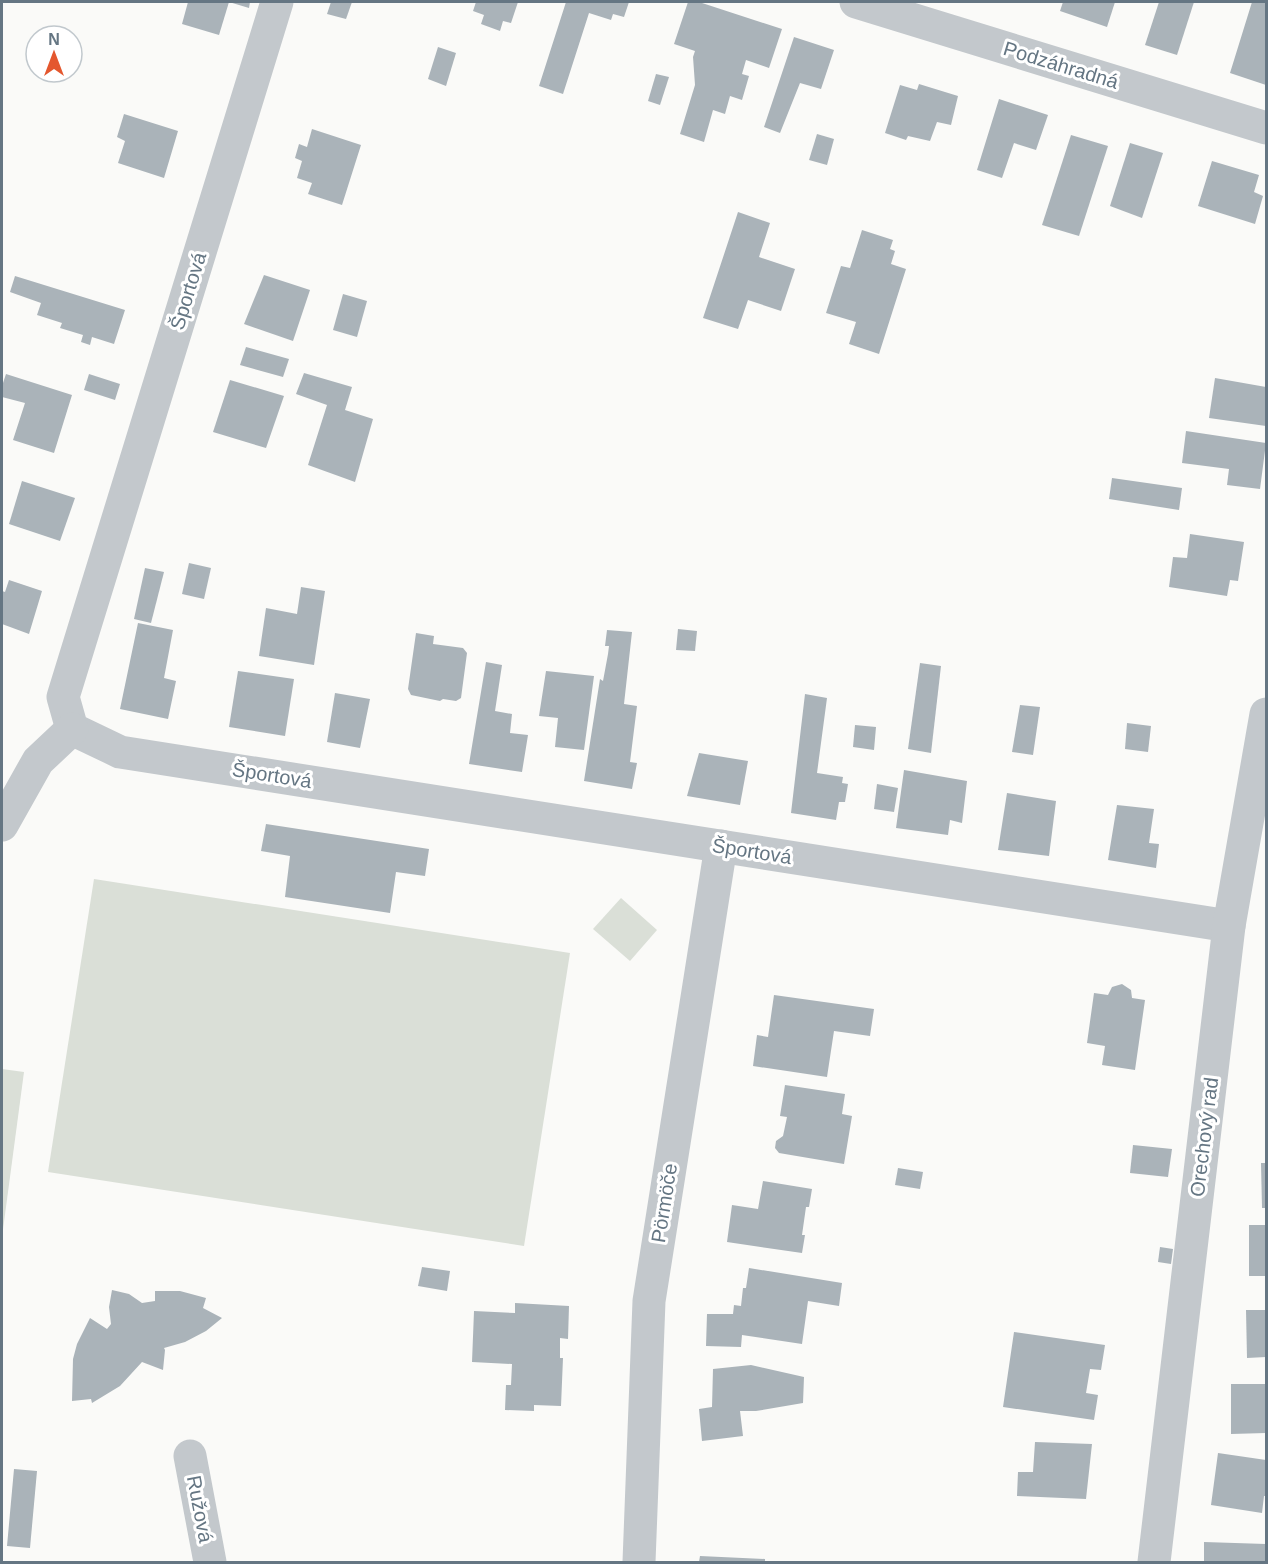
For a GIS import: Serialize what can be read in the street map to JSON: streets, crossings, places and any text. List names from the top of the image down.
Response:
{
  "streets": {
    "street": [
      "Podzáhradná",
      "Športová",
      "Orechový rad",
      "Pörmöče",
      "Ružová"
    ]
  },
  "crossings": [
    ["Športová", "Orechový rad"],
    ["Športová", "Pörmöče"]
  ],
  "north": "top"
}
